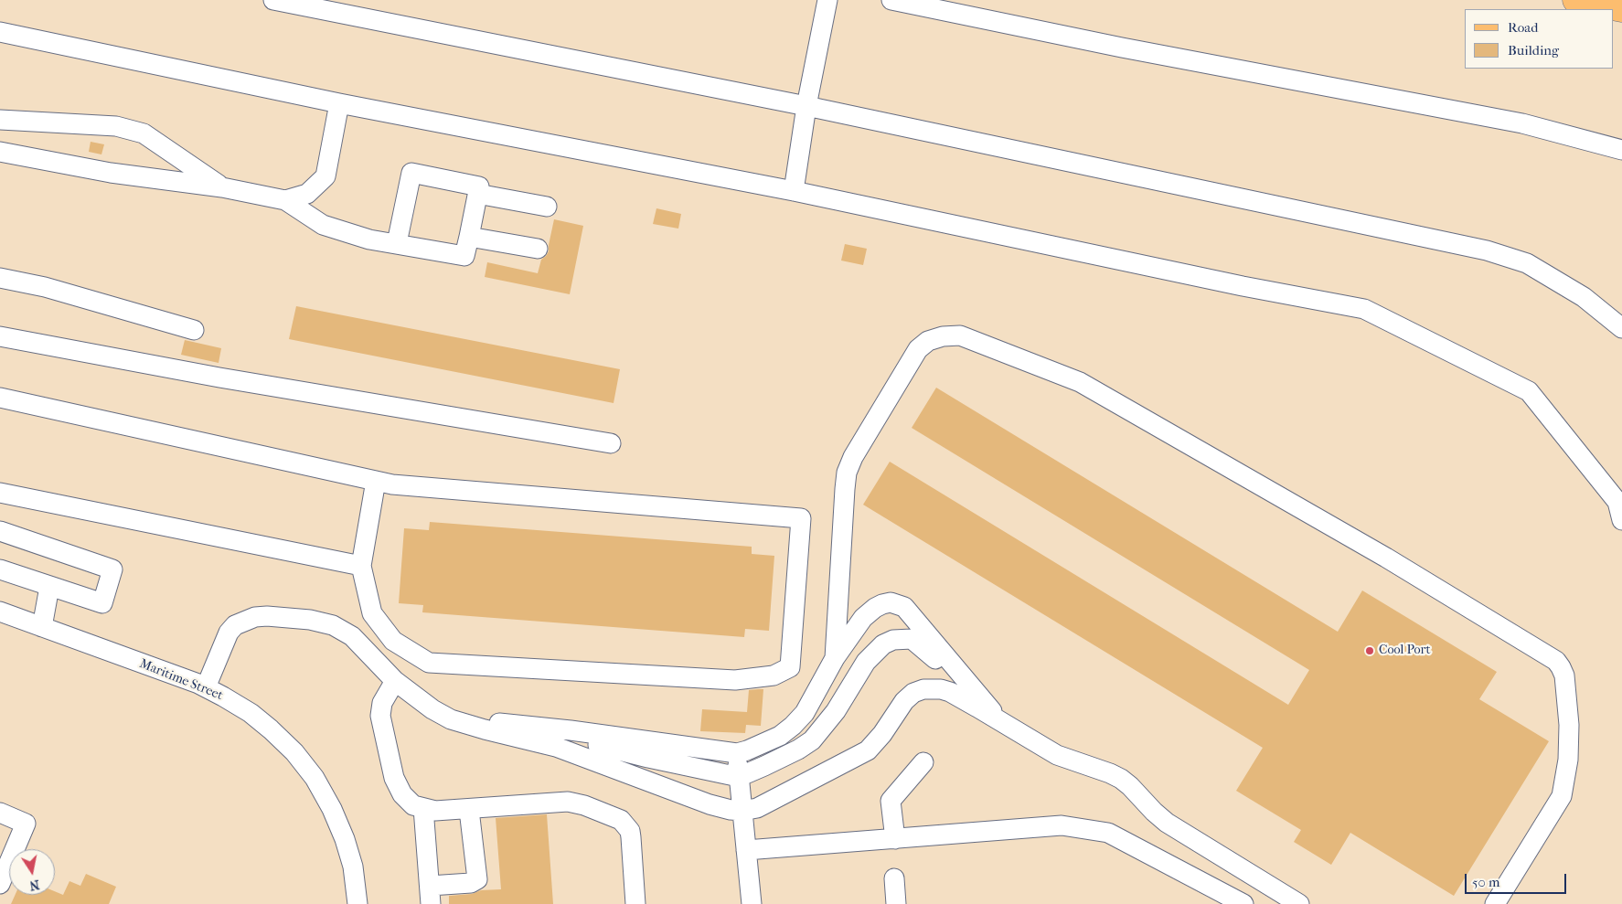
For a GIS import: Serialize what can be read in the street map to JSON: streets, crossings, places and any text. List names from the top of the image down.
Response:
{
  "streets": {
    "street": ["Maritime Street"]
  },
  "places": ["Cool Port"],
  "legend": ["Road", "Building"],
  "scale_bar": "50 m",
  "north": "bottom"
}
